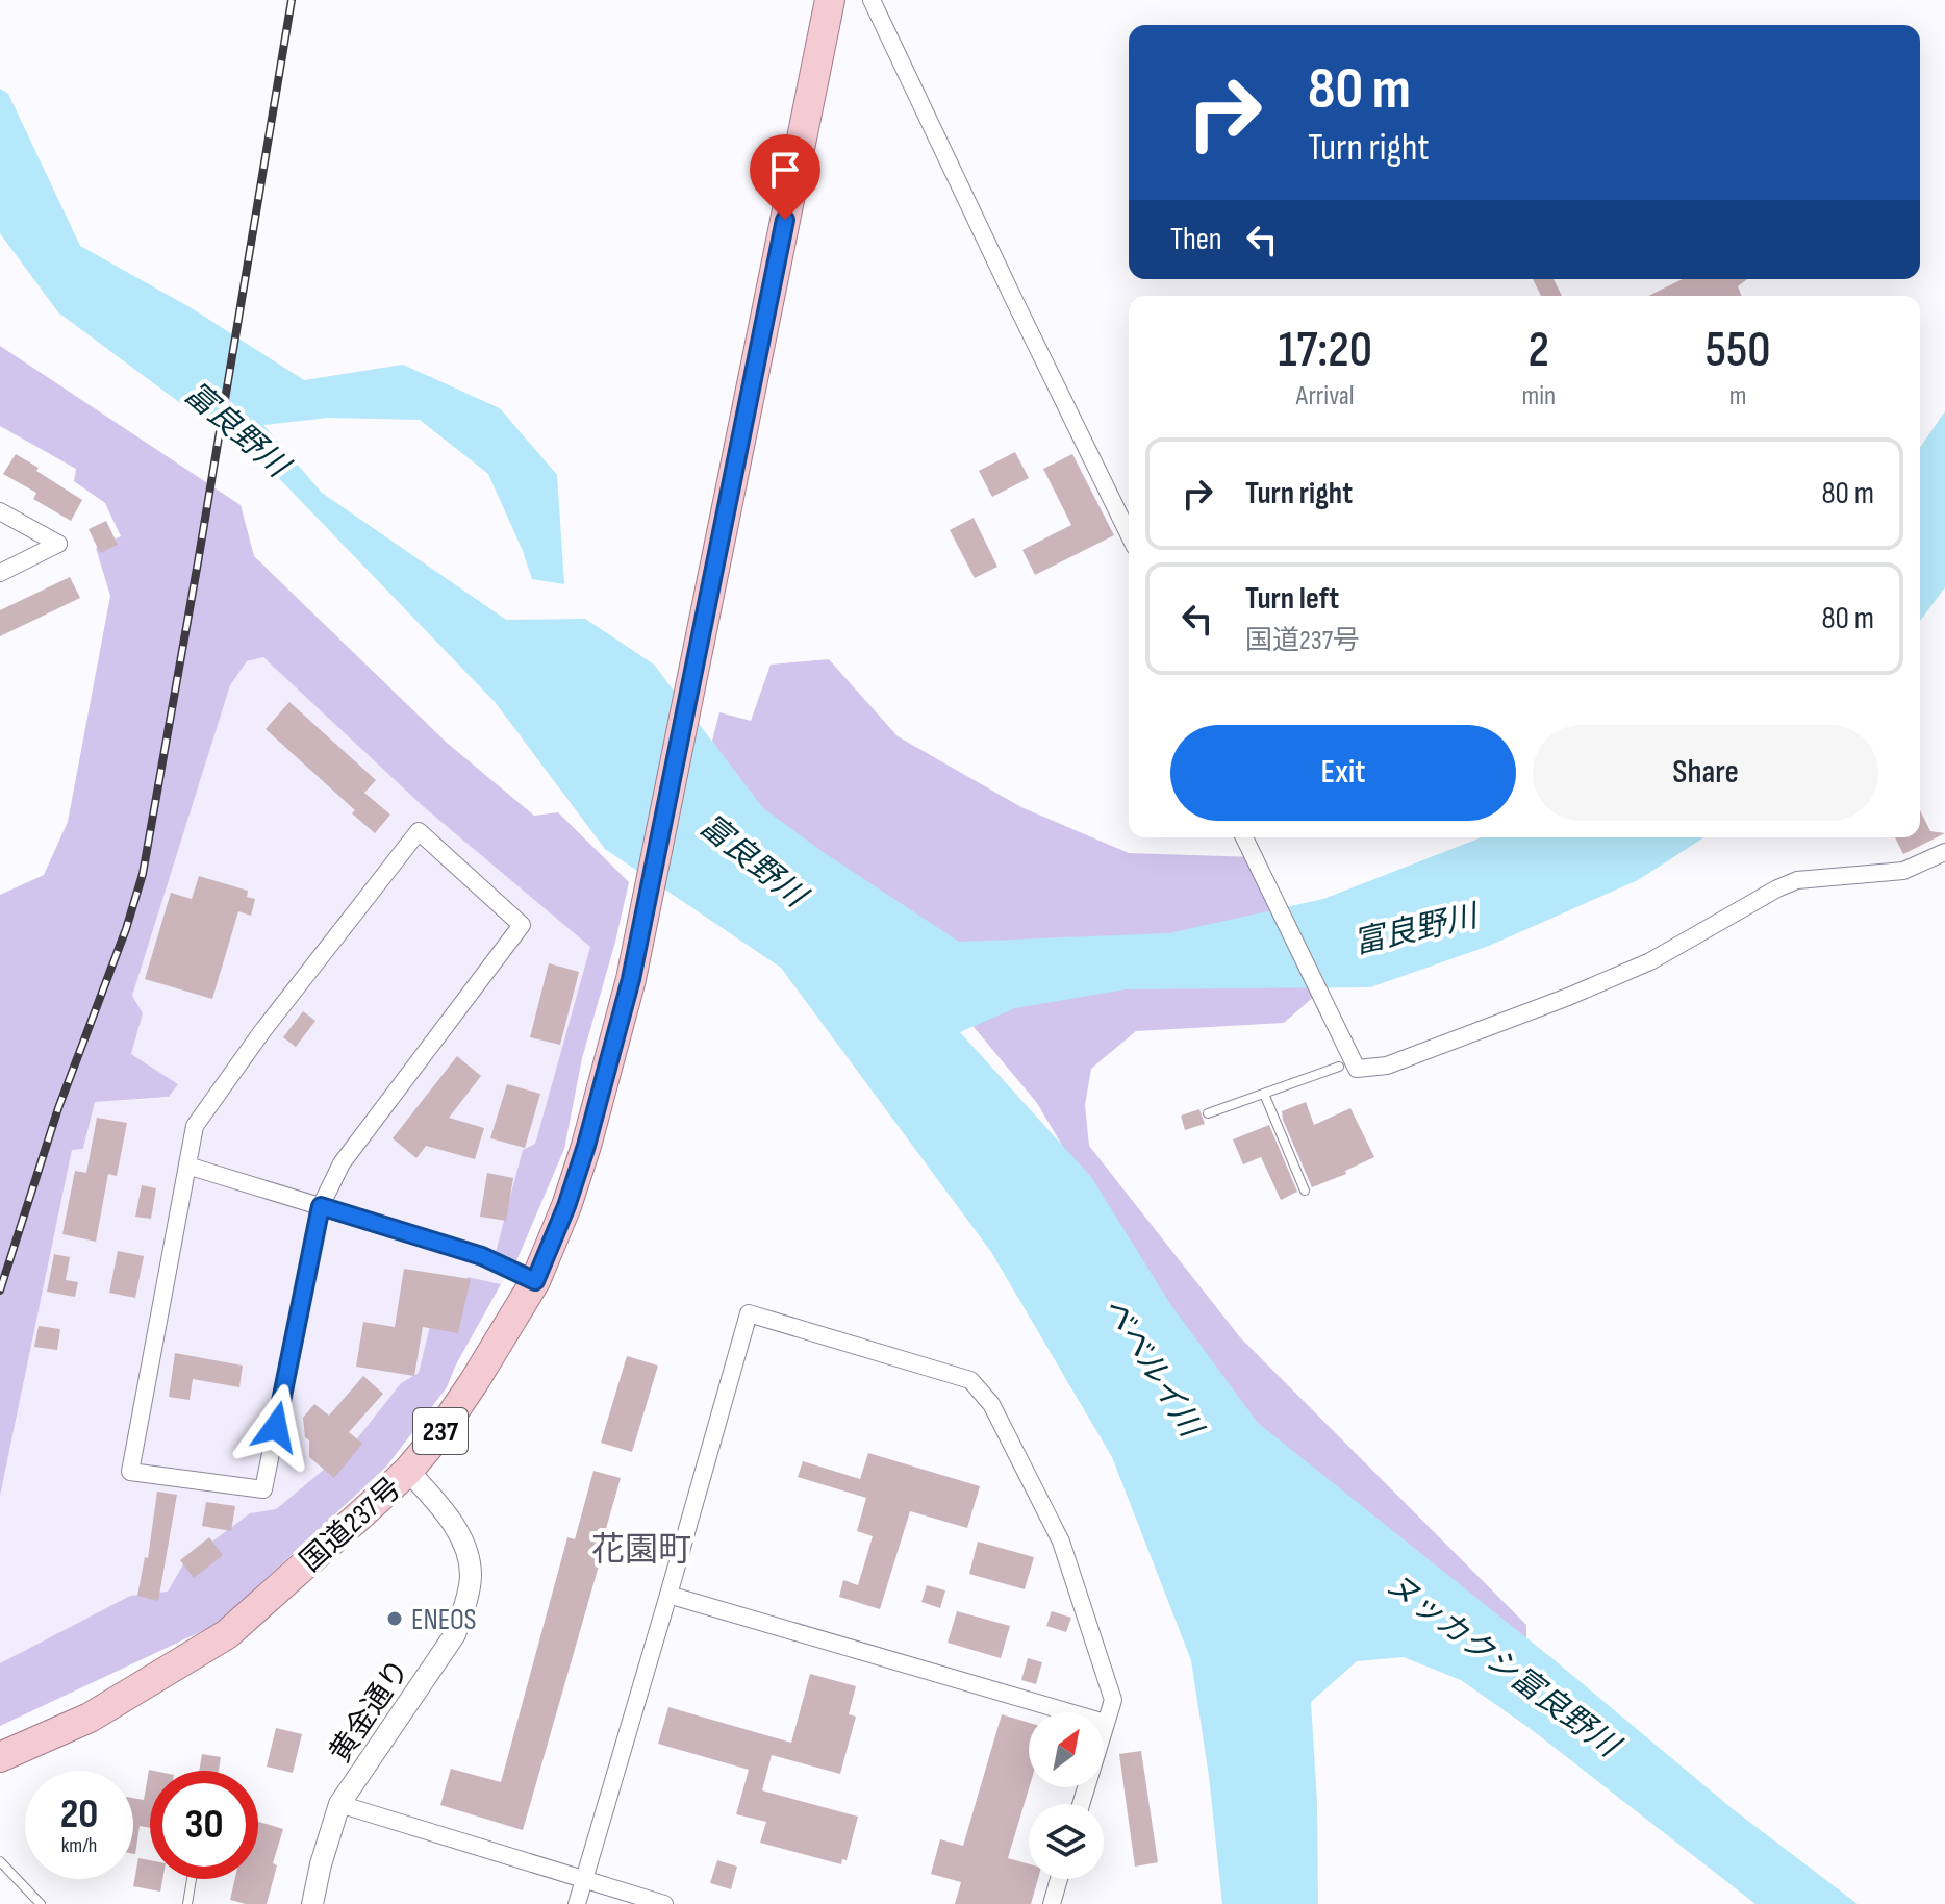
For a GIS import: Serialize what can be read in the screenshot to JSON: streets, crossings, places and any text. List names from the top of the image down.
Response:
{
  "streets": {
    "highway": ["237", "国道237号"],
    "street": ["黄金通り"]
  },
  "crossings": [
    ["国道237号", "黄金通り"]
  ],
  "districts": ["花園町"],
  "water": ["富良野川", "ベベルイ川", "ヌッカクシ富良野川"],
  "places": ["ENEOS"],
  "north": "top right",
  "page": {
    "turn": ["80 m", "Turn right"],
    "then": "Then",
    "eta": [
      "17:20",
      "Arrival",
      "2",
      "min",
      "550",
      "m"
    ],
    "list": [
      {
        "name": "Turn right",
        "value": "80 m"
      },
      {
        "name": "Turn left",
        "note": "国道237号",
        "value": "80 m"
      }
    ],
    "buttons": ["Exit", "Share"],
    "speed": "20 km/h",
    "limit": "30"
  }
}
